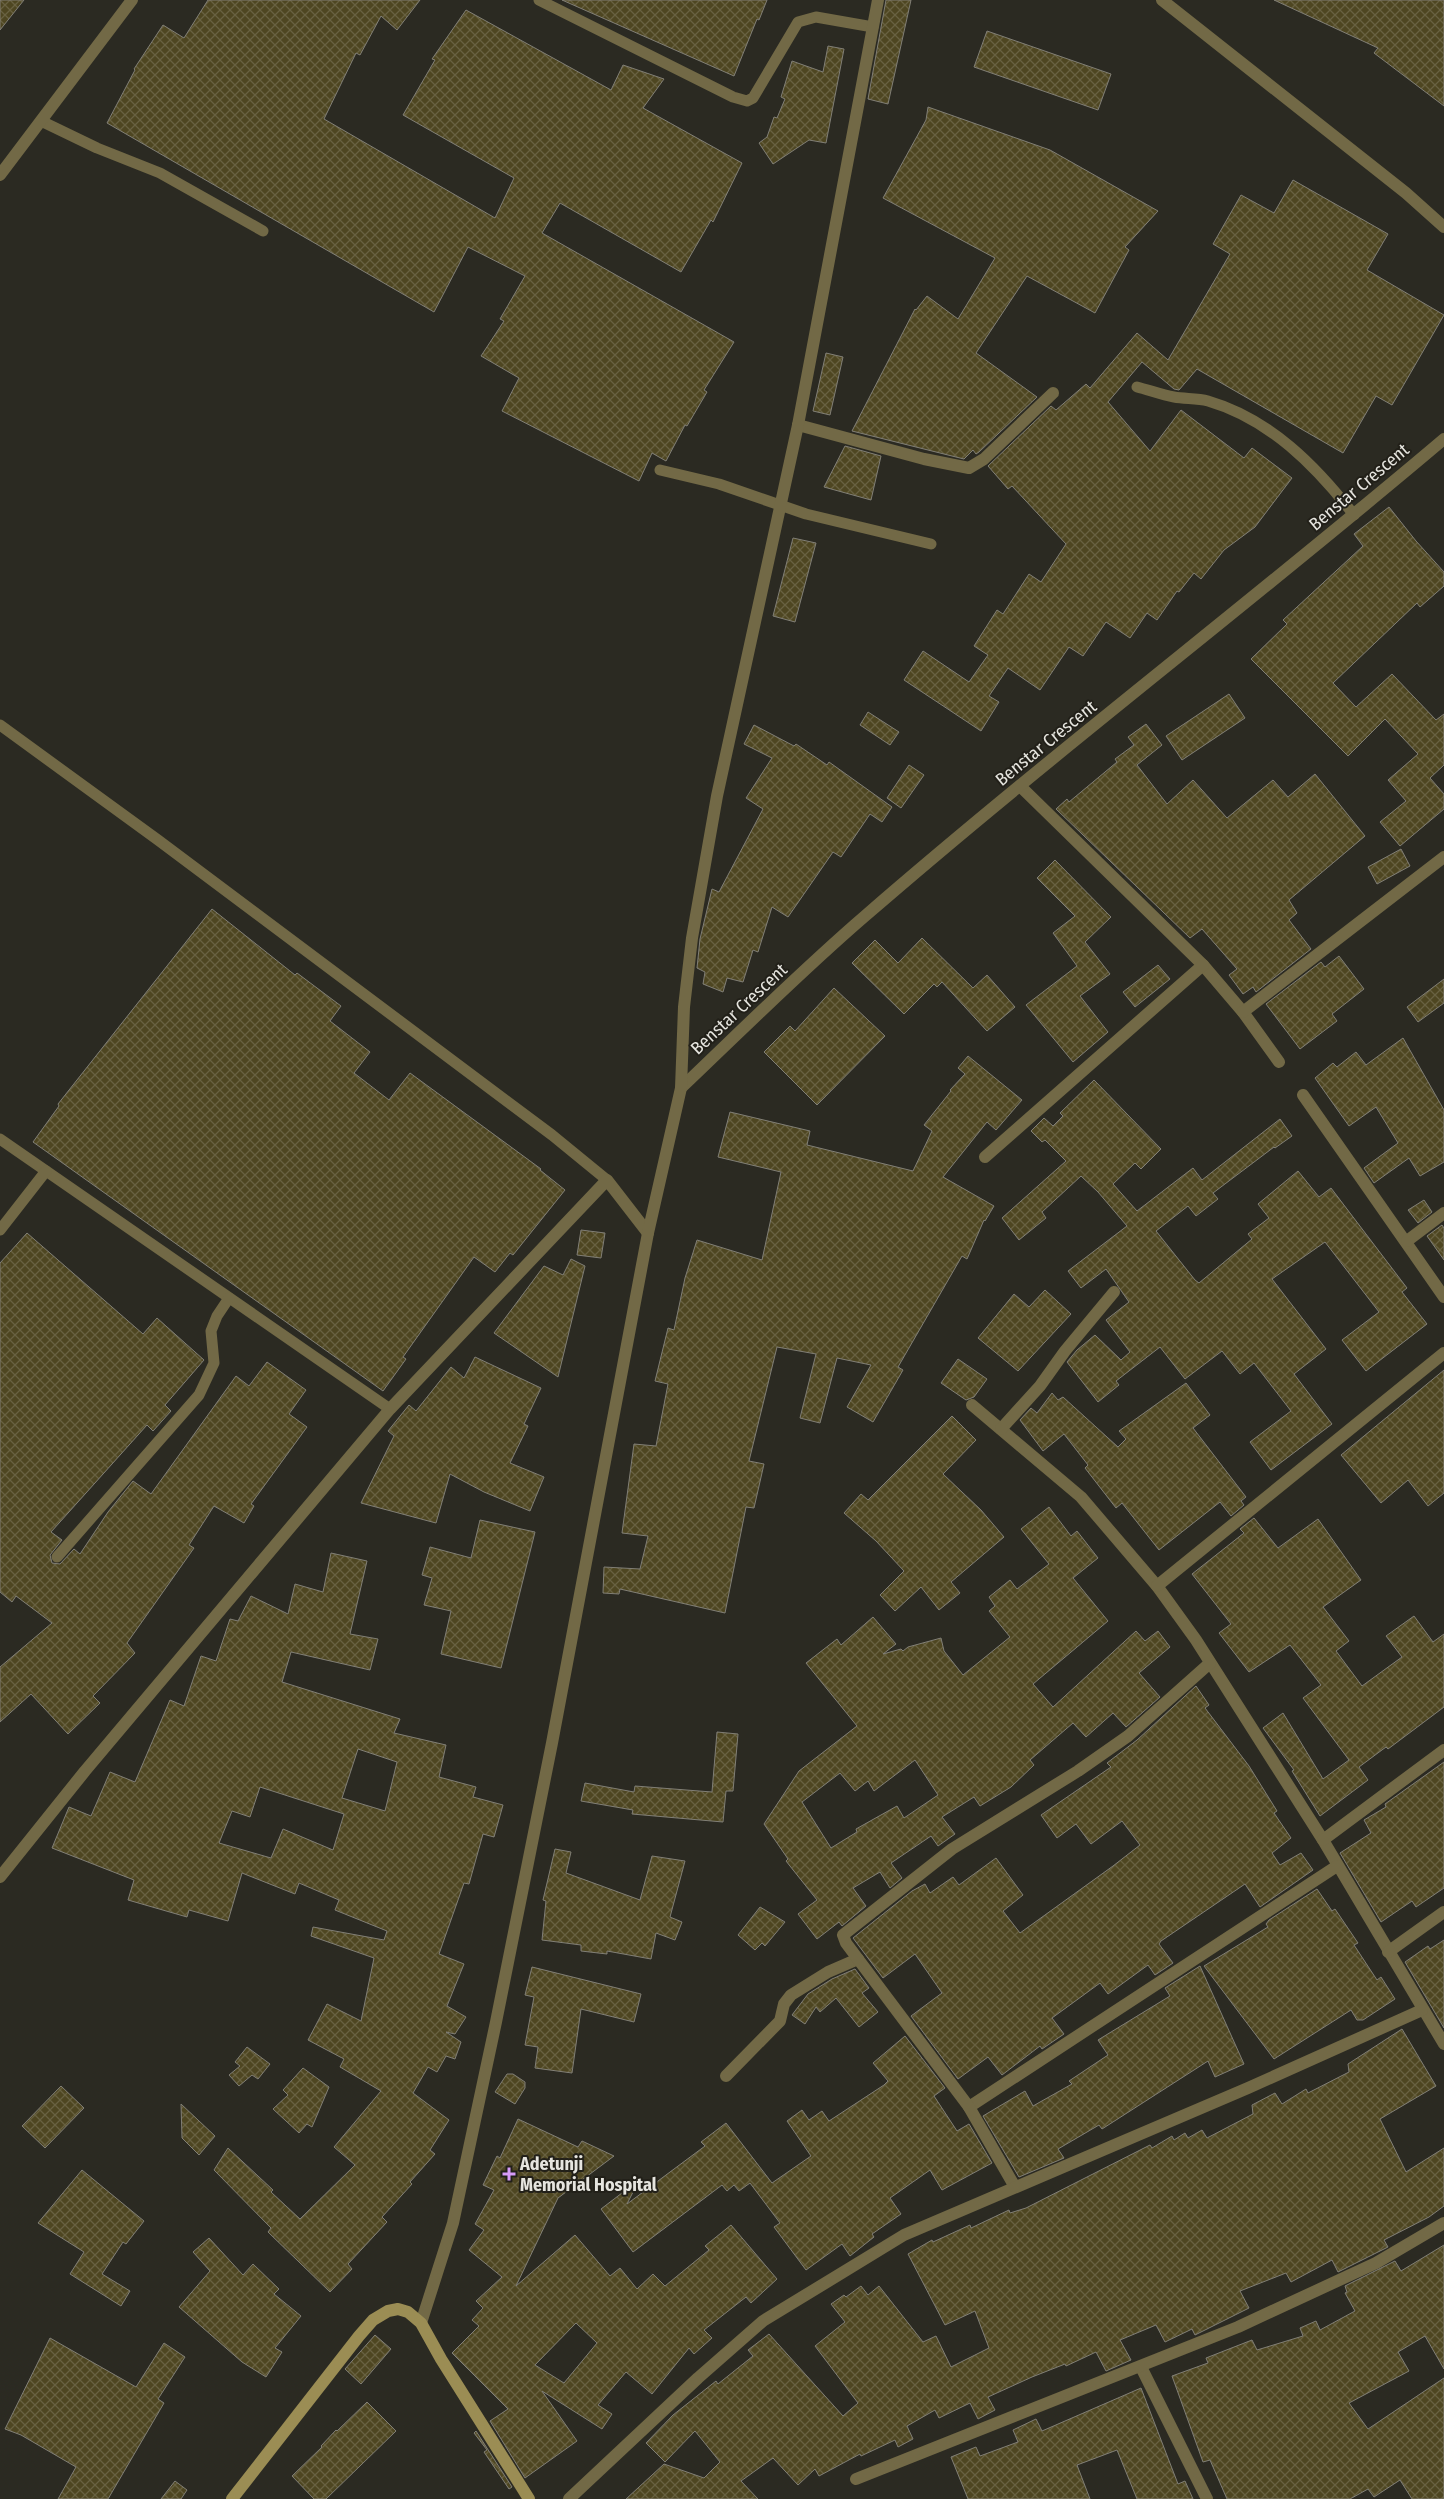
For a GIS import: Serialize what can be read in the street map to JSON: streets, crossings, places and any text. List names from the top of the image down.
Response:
{
  "streets": {
    "street": ["Benstar Crescent"]
  },
  "places": {
    "health": ["Adetunji Memorial Hospital"]
  }
}
